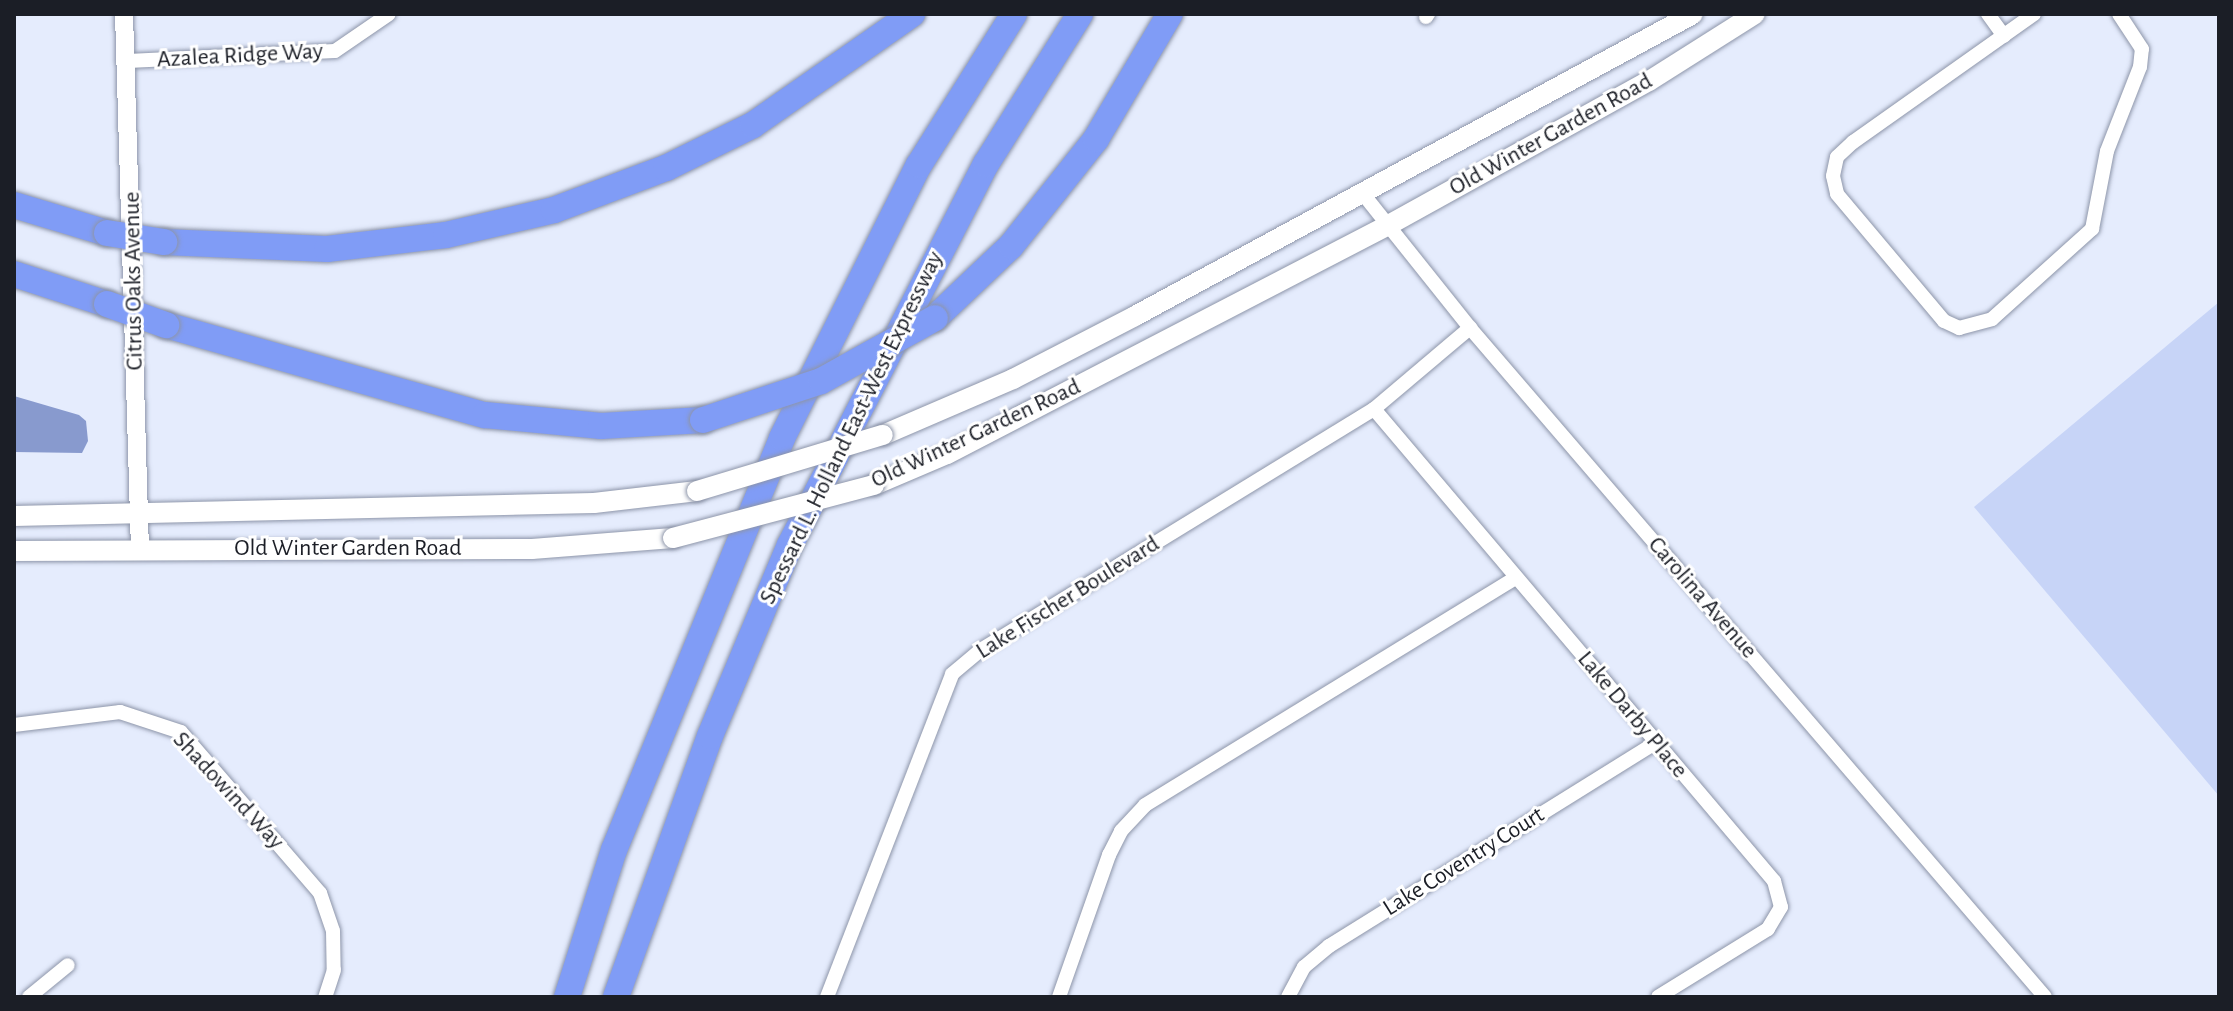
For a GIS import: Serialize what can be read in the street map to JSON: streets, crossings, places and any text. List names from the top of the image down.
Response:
{
  "streets": {
    "highway": ["Spessard L. Holland East-West Expressway"],
    "main road": ["Old Winter Garden Road"],
    "street": [
      "Azalea Ridge Way",
      "Citrus Oaks Avenue",
      "Lake Fischer Boulevard",
      "Carolina Avenue",
      "Lake Darby Place",
      "Shadowind Way",
      "Lake Coventry Court"
    ]
  },
  "crossings": [
    ["Azalea Ridge Way", "Citrus Oaks Avenue"],
    ["Old Winter Garden Road", "Citrus Oaks Avenue"],
    ["Old Winter Garden Road", "Carolina Avenue"],
    ["Lake Fischer Boulevard", "Carolina Avenue"],
    ["Lake Fischer Boulevard", "Lake Darby Place"],
    ["Lake Darby Place", "Lake Coventry Court"]
  ]
}
